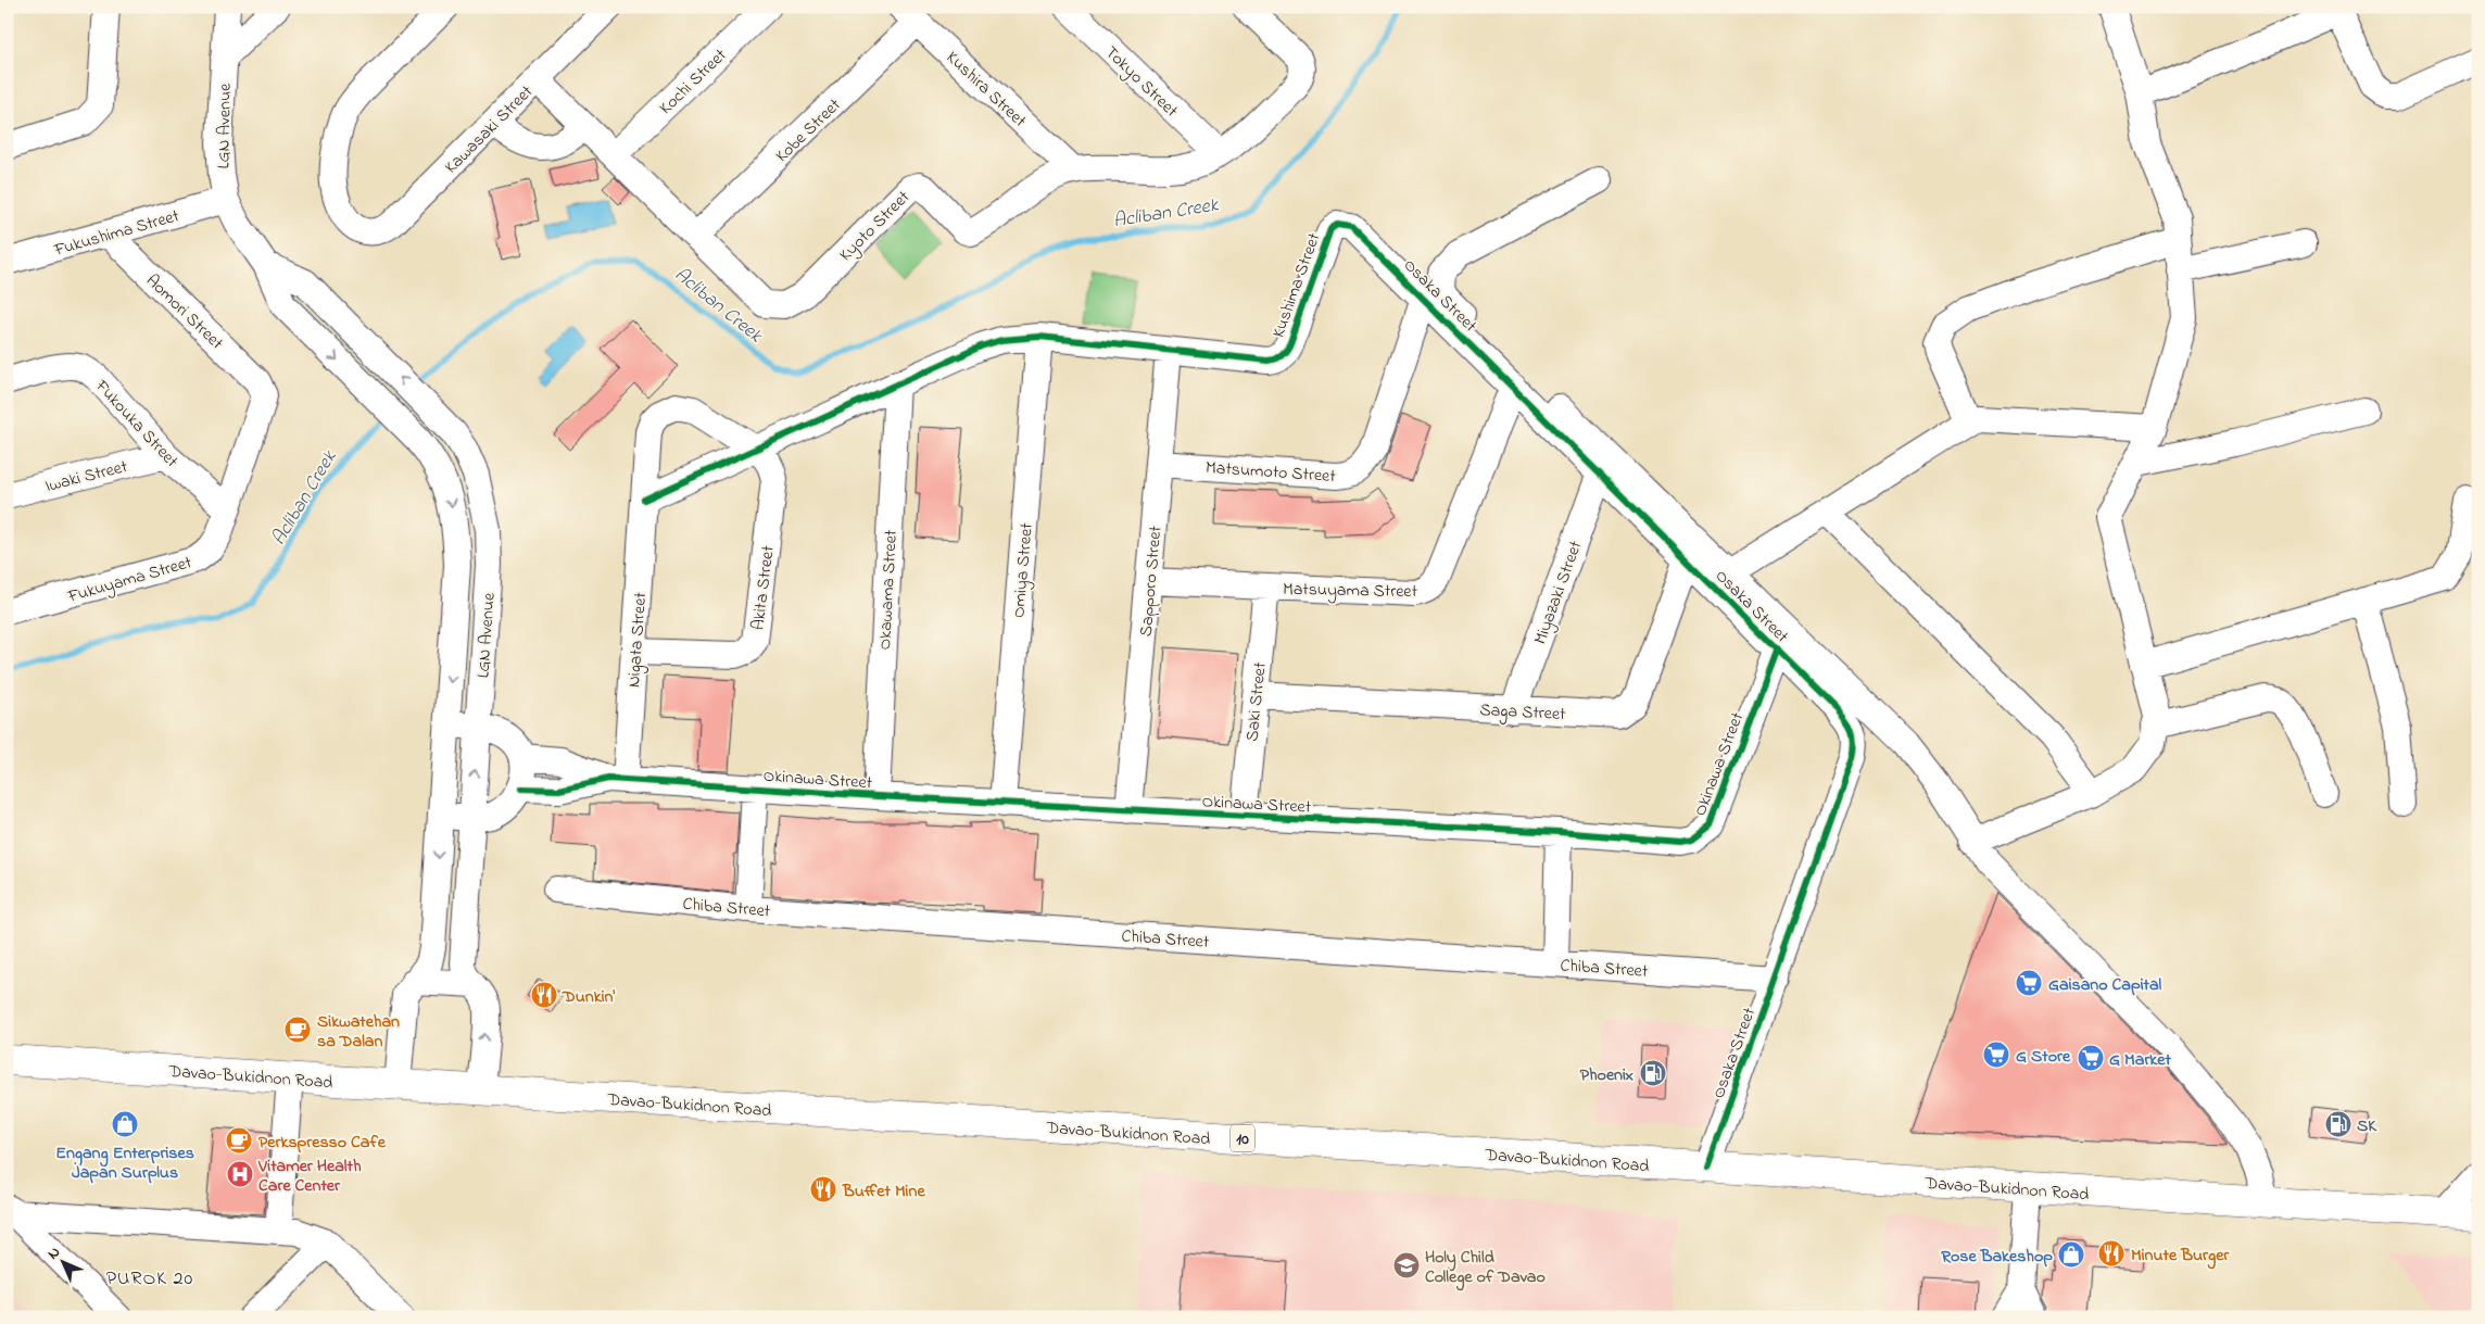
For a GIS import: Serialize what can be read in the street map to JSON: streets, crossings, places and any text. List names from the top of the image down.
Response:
{
  "streets": {
    "highway": ["Davao-Bukidnon Road", "10"],
    "street": [
      "Kochi Street",
      "Tokyo Street",
      "Kushira Street",
      "LGN Avenue",
      "Kawasaki Street",
      "Kobe Street",
      "Kyoto Street",
      "Fukushima Street",
      "Kushima Street",
      "Osaka Street",
      "Aomori Street",
      "Fukouka Street",
      "Matsumoto Street",
      "Iwaki Street",
      "Omiya Street",
      "Fukuyama Street",
      "Sapporo Street",
      "Akita Street",
      "Matsuyama Street",
      "Okawama Street",
      "Miyazaki Street",
      "Nigata Street",
      "Saki Street",
      "Saga Street",
      "Okinawa Street",
      "Chiba Street"
    ]
  },
  "crossings": [
    ["Kochi Street", "Kyoto Street"],
    ["Tokyo Street", "Kyoto Street"],
    ["Kushira Street", "Kobe Street"],
    ["Kushira Street", "Kyoto Street"],
    ["LGN Avenue", "Fukushima Street"],
    ["LGN Avenue", "Davao-Bukidnon Road"],
    ["Kawasaki Street", "Kyoto Street"],
    ["Kobe Street", "Kyoto Street"],
    ["Fukushima Street", "Aomori Street"],
    ["Kushima Street", "Osaka Street"],
    ["Kushima Street", "Sapporo Street"],
    ["Osaka Street", "Matsumoto Street"],
    ["Osaka Street", "Matsuyama Street"],
    ["Osaka Street", "Miyazaki Street"],
    ["Osaka Street", "Saga Street"],
    ["Osaka Street", "Okinawa Street"],
    ["Osaka Street", "Chiba Street"],
    ["Osaka Street", "Davao-Bukidnon Road"],
    ["Aomori Street", "Fukuyama Street"],
    ["Fukouka Street", "Iwaki Street"],
    ["Fukouka Street", "Fukuyama Street"],
    ["Matsumoto Street", "Sapporo Street"],
    ["Omiya Street", "Okinawa Street"],
    ["Sapporo Street", "Matsuyama Street"],
    ["Sapporo Street", "Okinawa Street"],
    ["Akita Street", "Nigata Street"],
    ["Matsuyama Street", "Saki Street"],
    ["Okawama Street", "Okinawa Street"],
    ["Miyazaki Street", "Saga Street"],
    ["Nigata Street", "Okinawa Street"],
    ["Saki Street", "Saga Street"],
    ["Saki Street", "Okinawa Street"]
  ],
  "districts": ["PUROK 20"],
  "water": ["Acliban Creek"],
  "places": {
    "supermarket": ["Gaisano Capital", "G Store", "G Market"],
    "restaurant": ["Dunkin'", "Buffet Mine", "Minute Burger"],
    "cafe": ["Sikwatehan sa Dalan", "Perkspresso Cafe"],
    "fuel station": ["Phoenix", "SK"],
    "shop": ["Engang Enterprises Japan Surplus", "Rose Bakeshop"],
    "hospital": ["Vitamer Health Care Center"],
    "school or university": ["Holy Child College of Davao"]
  },
  "north": "top left"
}
